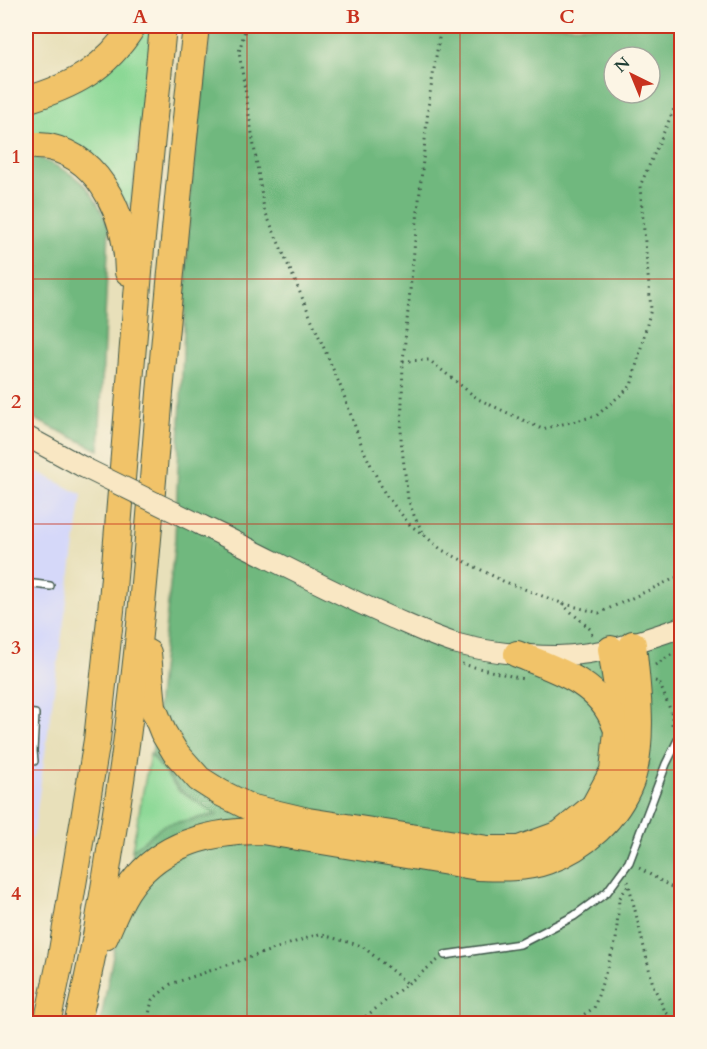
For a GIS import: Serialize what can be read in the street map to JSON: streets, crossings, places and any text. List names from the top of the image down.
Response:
{
  "north": "top left",
  "grid": {
    "columns": ["A", "B", "C"],
    "rows": [
      "1",
      "2",
      "3",
      "4"
    ]
  }
}
